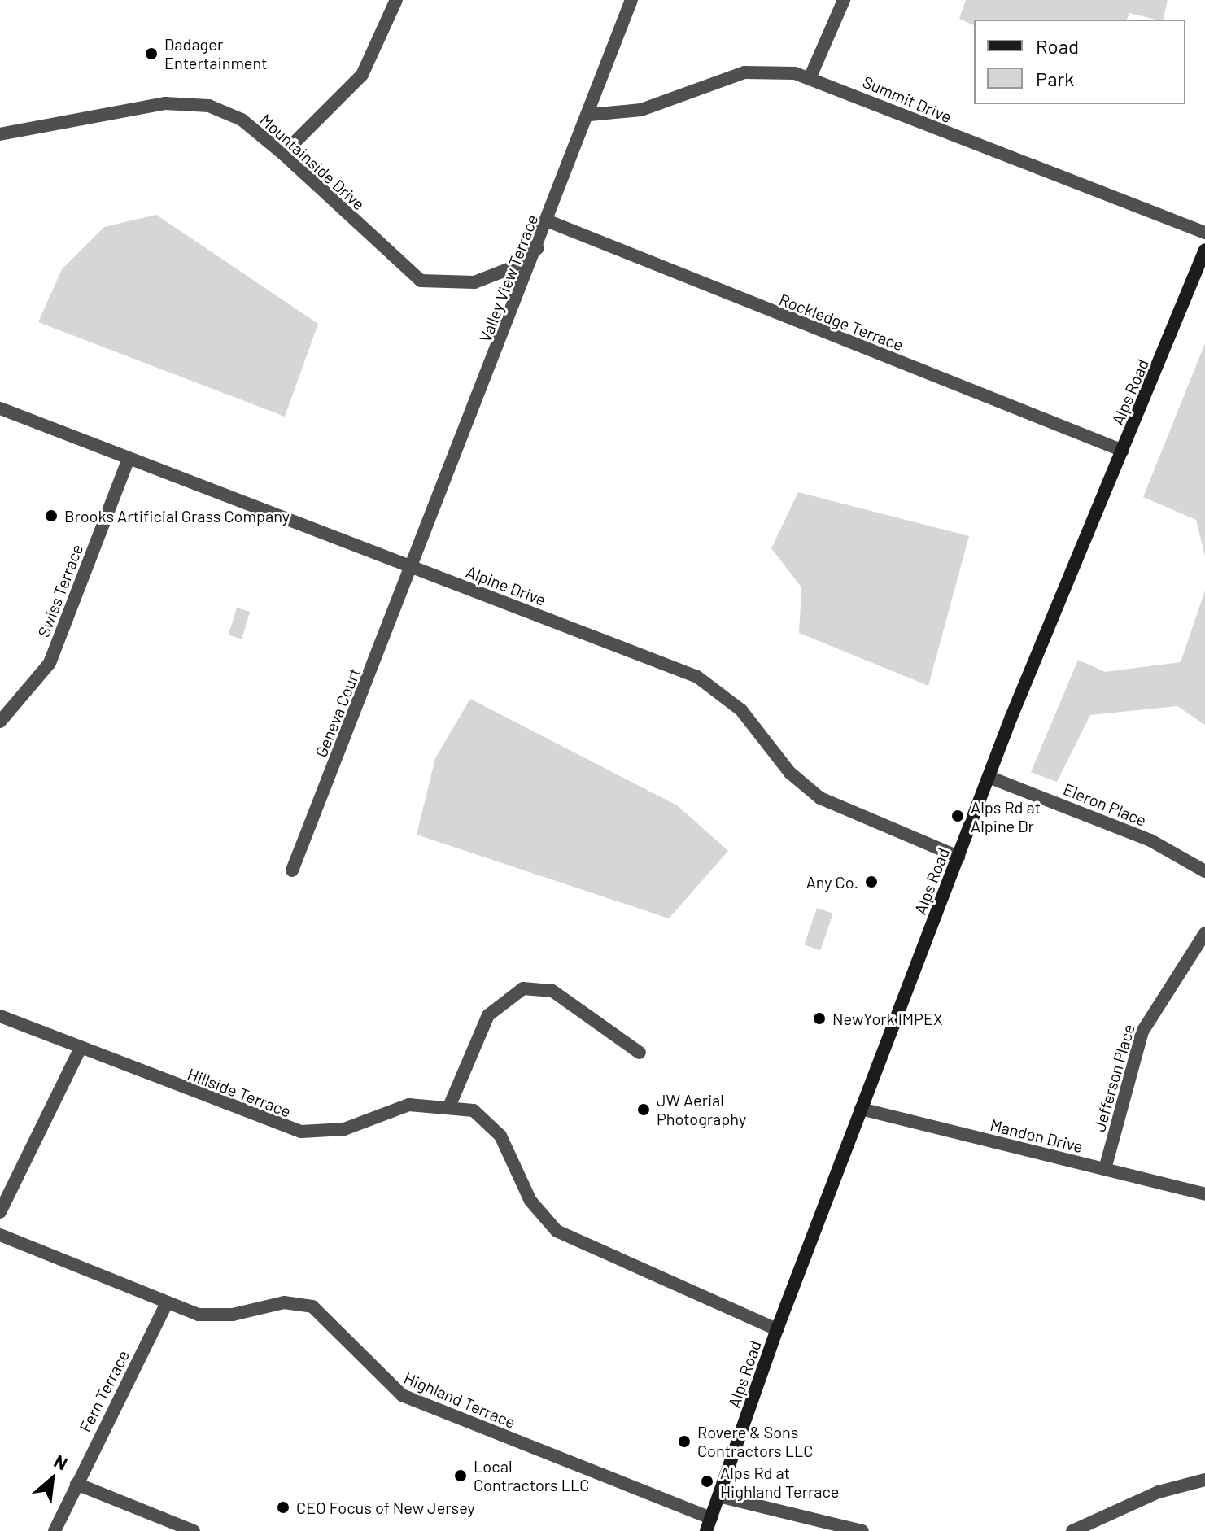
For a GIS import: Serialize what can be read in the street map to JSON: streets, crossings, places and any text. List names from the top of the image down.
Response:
{
  "streets": {
    "main road": ["Alps Road"],
    "street": [
      "Summit Drive",
      "Mountainside Drive",
      "Valley View Terrace",
      "Rockledge Terrace",
      "Alpine Drive",
      "Swiss Terrace",
      "Geneva Court",
      "Eleron Place",
      "Jefferson Place",
      "Hillside Terrace",
      "Mandon Drive",
      "Fern Terrace",
      "Highland Terrace"
    ]
  },
  "crossings": [
    ["Summit Drive", "Valley View Terrace"],
    ["Mountainside Drive", "Valley View Terrace"],
    ["Valley View Terrace", "Rockledge Terrace"],
    ["Valley View Terrace", "Alpine Drive"],
    ["Valley View Terrace", "Geneva Court"],
    ["Rockledge Terrace", "Alps Road"],
    ["Alps Road", "Alpine Drive"],
    ["Alps Road", "Eleron Place"],
    ["Alps Road", "Hillside Terrace"],
    ["Alps Road", "Mandon Drive"],
    ["Alps Road", "Highland Terrace"],
    ["Alpine Drive", "Swiss Terrace"],
    ["Alpine Drive", "Geneva Court"],
    ["Jefferson Place", "Mandon Drive"],
    ["Fern Terrace", "Highland Terrace"]
  ],
  "places": [
    "Dadager Entertainment",
    "Brooks Artificial Grass Company",
    "Alps Rd at Alpine Dr",
    "Any Co.",
    "NewYork IMPEX",
    "JW Aerial Photography",
    "Rovere & Sons Contractors LLC",
    "Local Contractors LLC",
    "Alps Rd at Highland Terrace",
    "CEO Focus of New Jersey"
  ],
  "legend": ["Road", "Park"],
  "north": "top right"
}
